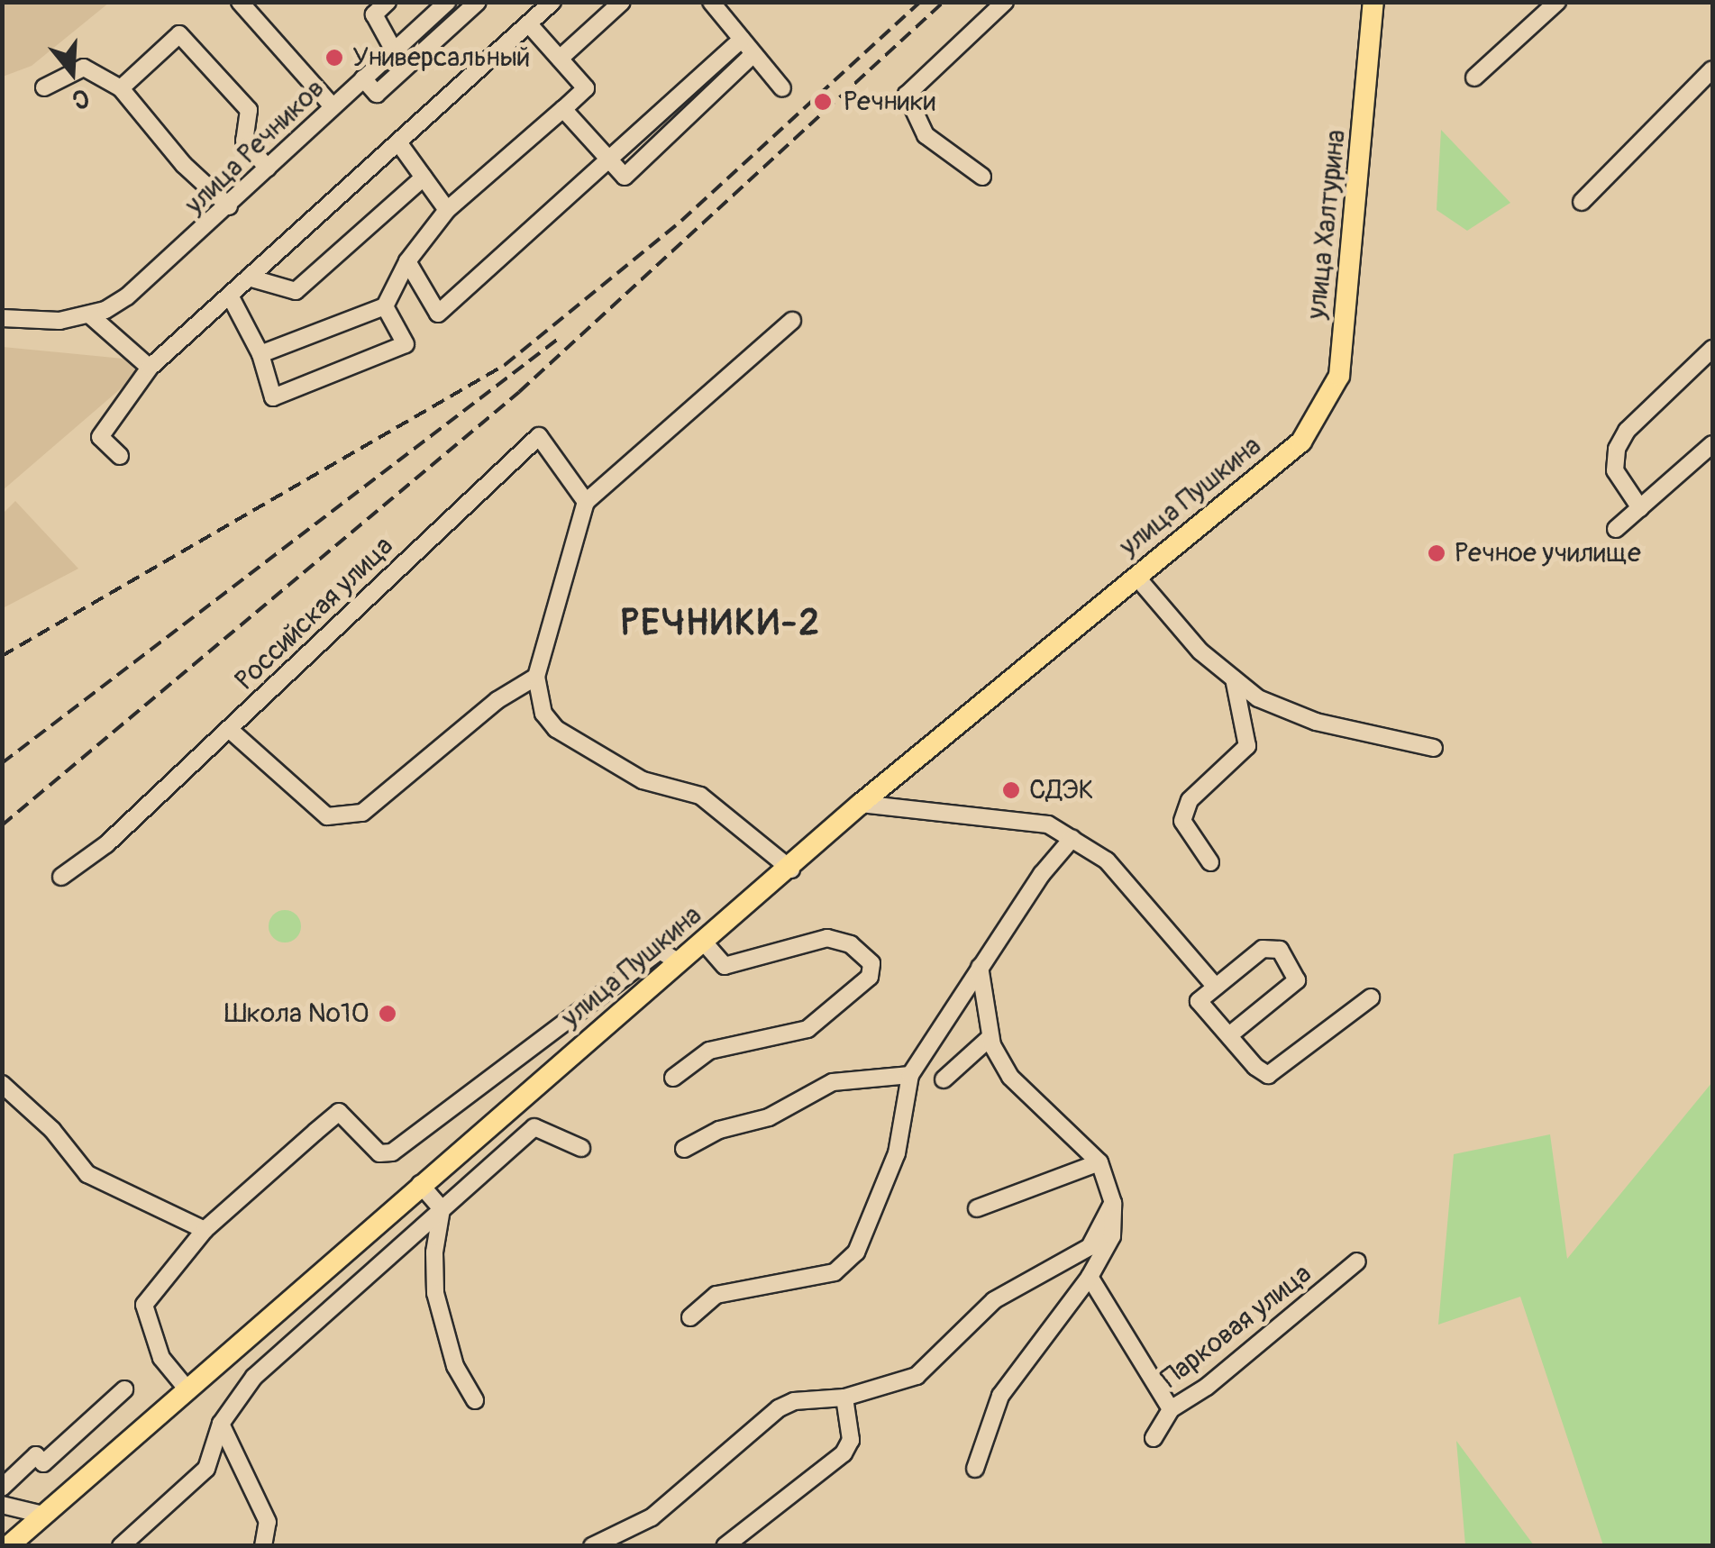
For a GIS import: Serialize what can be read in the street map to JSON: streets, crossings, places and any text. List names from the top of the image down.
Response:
{
  "streets": {
    "main road": ["улица Халтурина", "улица Пушкина"],
    "street": ["улица Речников", "Российская улица", "Парковая улица"]
  },
  "crossings": [
    ["улица Халтурина", "улица Пушкина"]
  ],
  "districts": ["РЕЧНИКИ-2"],
  "places": [
    "Универсальный",
    "Речники",
    "Речное училище",
    "СДЭК",
    "Школа №10"
  ],
  "north": "bottom"
}
